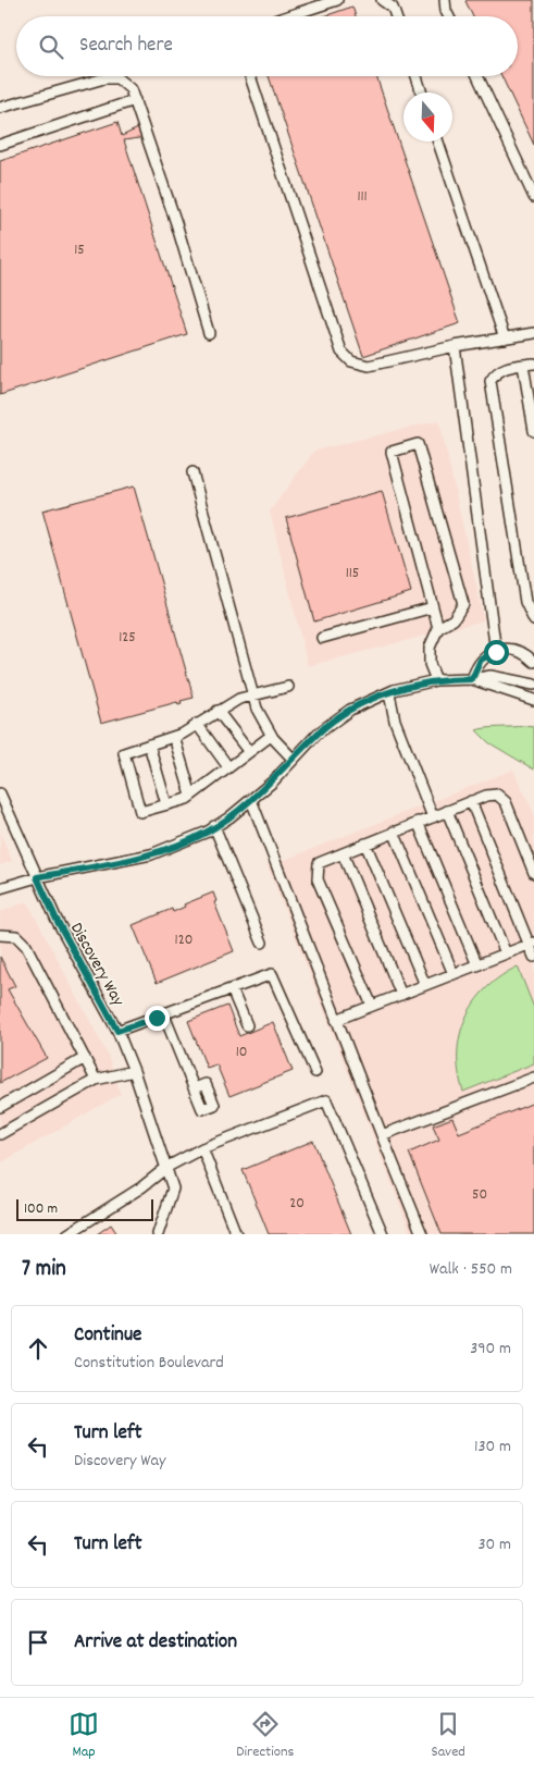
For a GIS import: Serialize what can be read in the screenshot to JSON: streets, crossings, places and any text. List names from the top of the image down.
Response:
{
  "streets": {
    "street": ["Discovery Way"]
  },
  "house_numbers": [
    "111",
    "15",
    "115",
    "125",
    "120",
    "10",
    "50",
    "20"
  ],
  "scale_bar": "100 m",
  "north": "bottom",
  "page": {
    "search": "Search here",
    "scale": "100 m",
    "heading": ["7 min", "Walk · 550 m"],
    "list": [
      ["Continue", "Constitution Boulevard", "390 m"],
      ["Turn left", "Discovery Way", "130 m"],
      ["Turn left", "30 m"],
      "Arrive at destination"
    ],
    "nav": ["Map", "Directions", "Saved"]
  }
}
